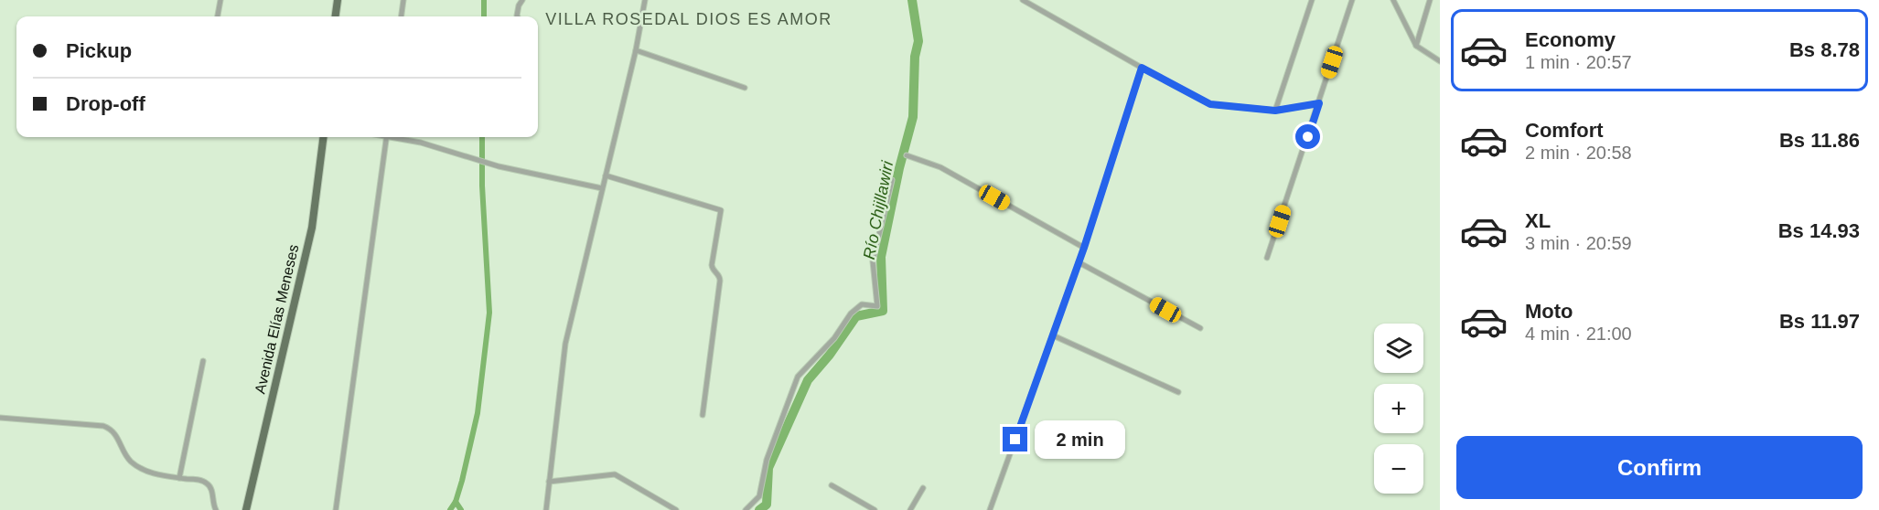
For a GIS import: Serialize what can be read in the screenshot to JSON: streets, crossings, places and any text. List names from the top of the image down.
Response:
{
  "streets": {
    "main road": ["Avenida Elías Meneses"]
  },
  "districts": ["VILLA ROSEDAL DIOS ES AMOR"],
  "water": ["Río Chijllawiri"],
  "page": {
    "list": [
      {
        "name": "Economy",
        "note": "1 min · 20:57",
        "value": "Bs 8.78"
      },
      {
        "name": "Comfort",
        "note": "2 min · 20:58",
        "value": "Bs 11.86"
      },
      {
        "name": "XL",
        "note": "3 min · 20:59",
        "value": "Bs 14.93"
      },
      {
        "name": "Moto",
        "note": "4 min · 21:00",
        "value": "Bs 11.97"
      }
    ],
    "banner": ["Pickup", "Drop-off"],
    "map_buttons": ["+", "−"],
    "bubble": "2 min",
    "buttons": "Confirm"
  }
}
